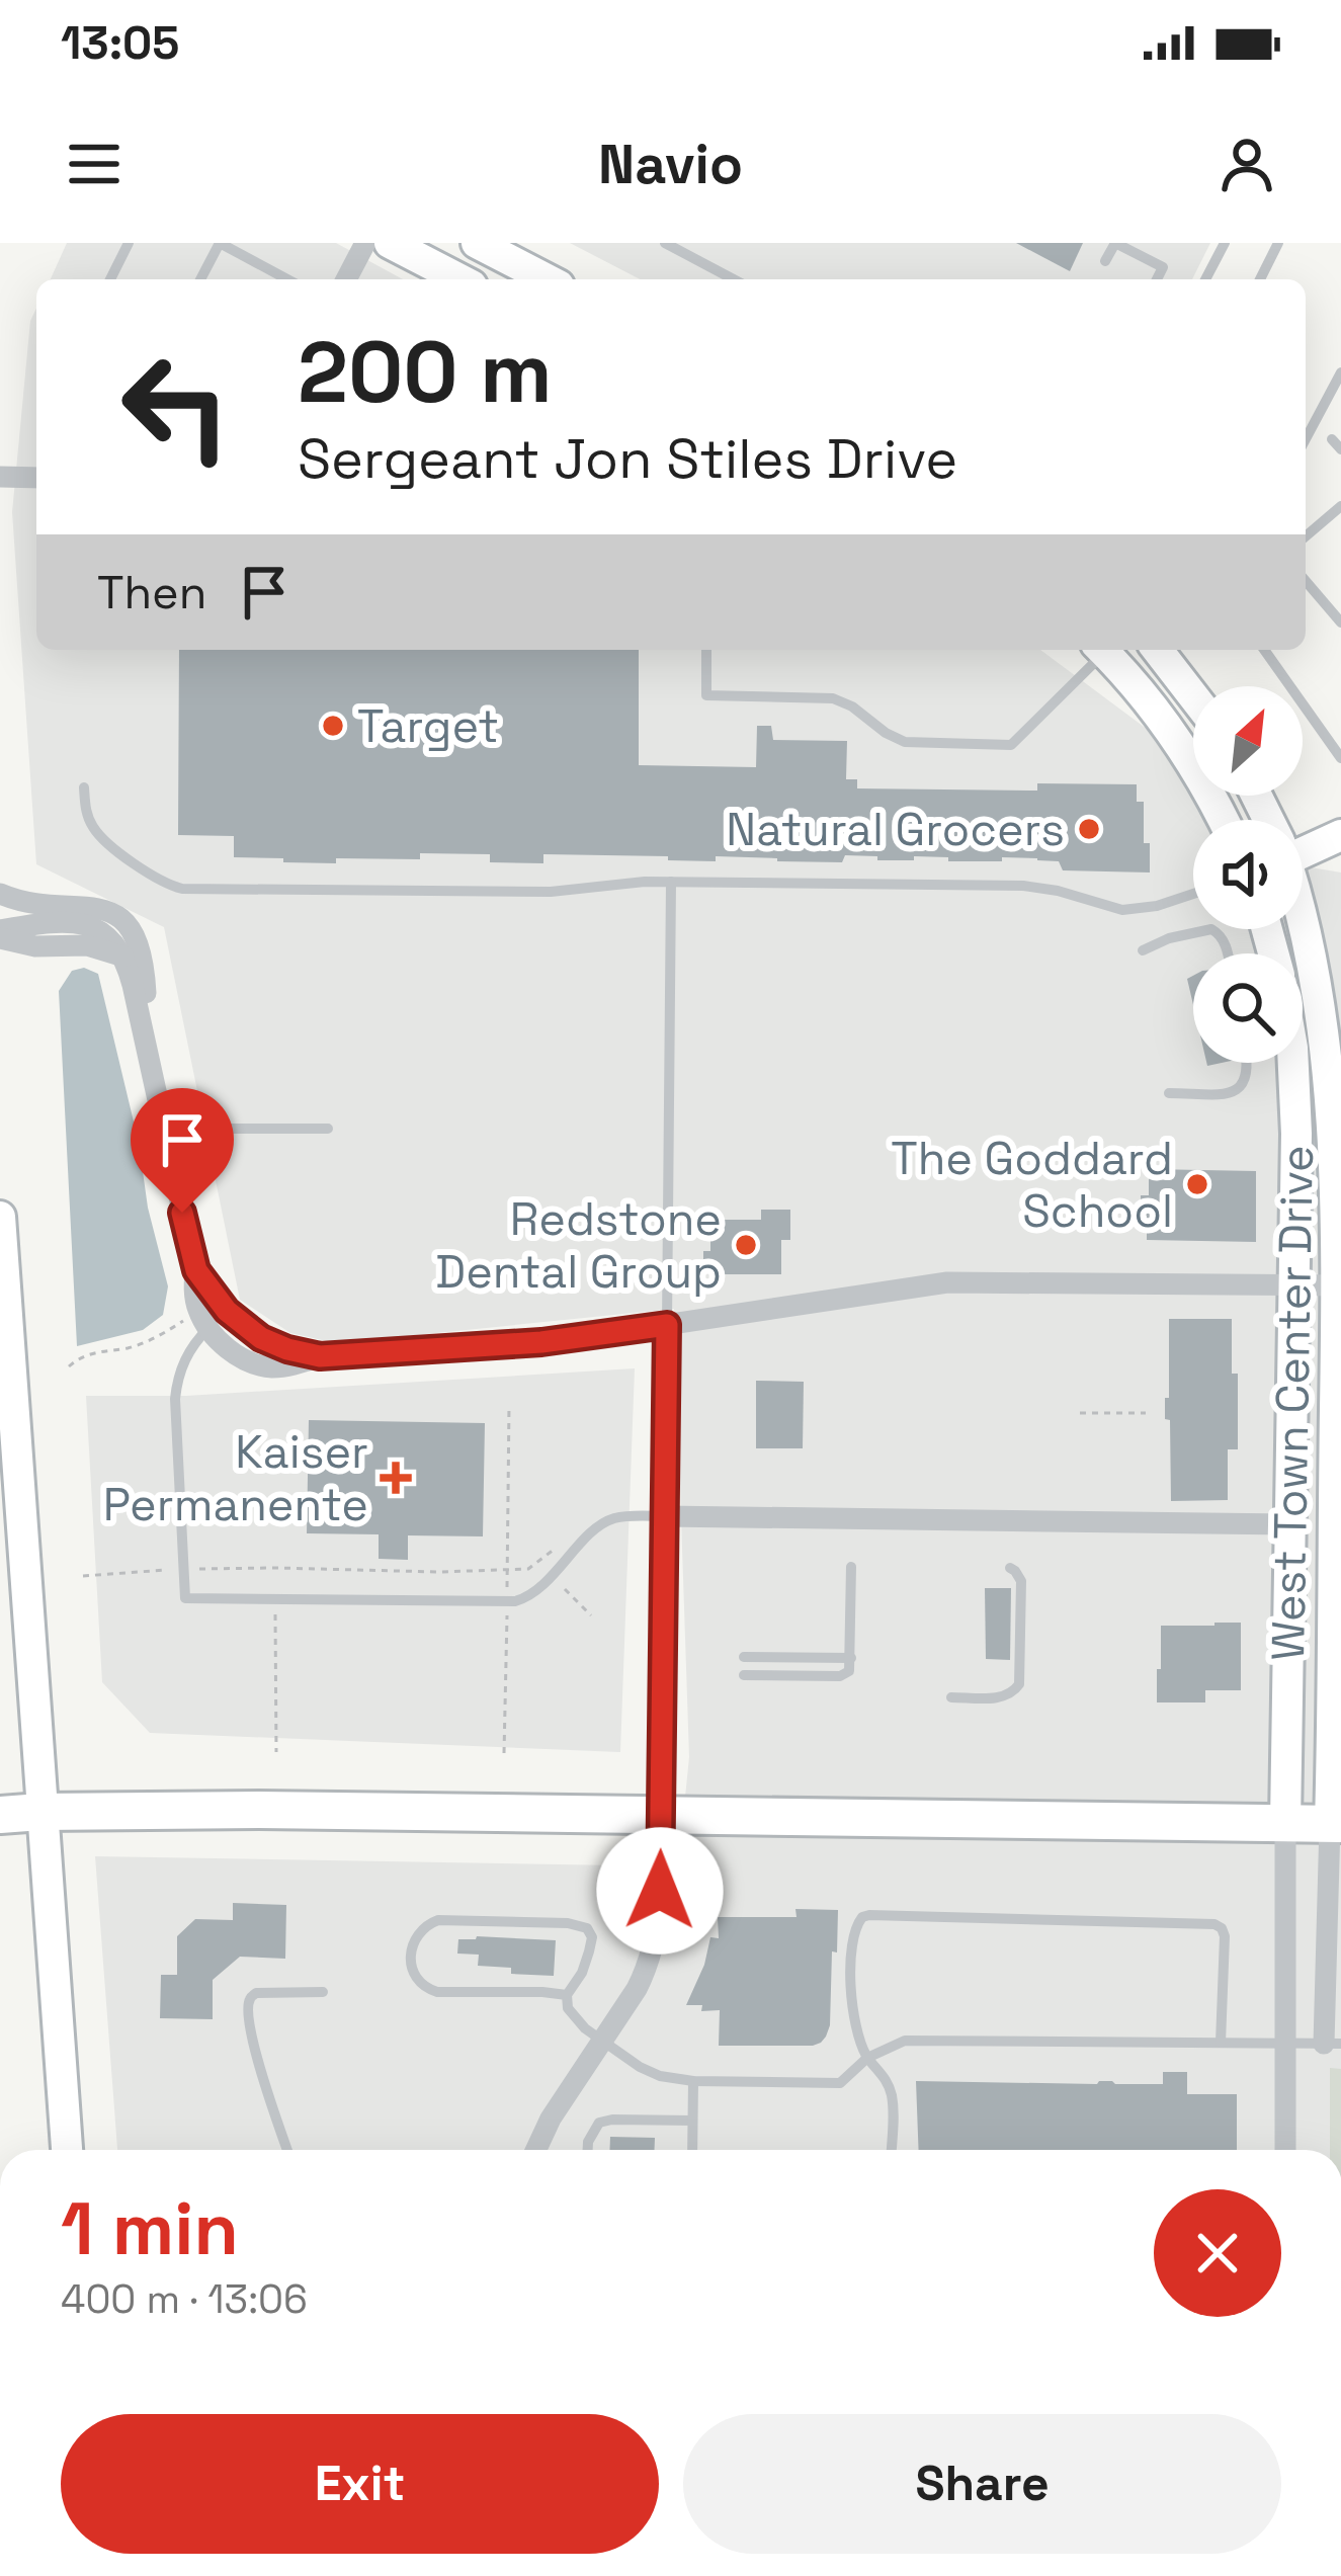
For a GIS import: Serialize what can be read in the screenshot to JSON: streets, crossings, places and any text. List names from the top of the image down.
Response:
{
  "streets": {
    "street": ["West Town Center Drive"]
  },
  "places": {
    "other": [
      "Target",
      "Natural Grocers",
      "The Goddard School",
      "Redstone Dental Group"
    ],
    "health": ["Kaiser Permanente"]
  },
  "north": "top right",
  "page": {
    "status": "13:05",
    "header": "Navio",
    "turn": ["200 m", "Sergeant Jon Stiles Drive"],
    "then": "Then",
    "heading": ["1 min", "400 m · 13:06"],
    "buttons": ["Exit", "Share"]
  }
}
